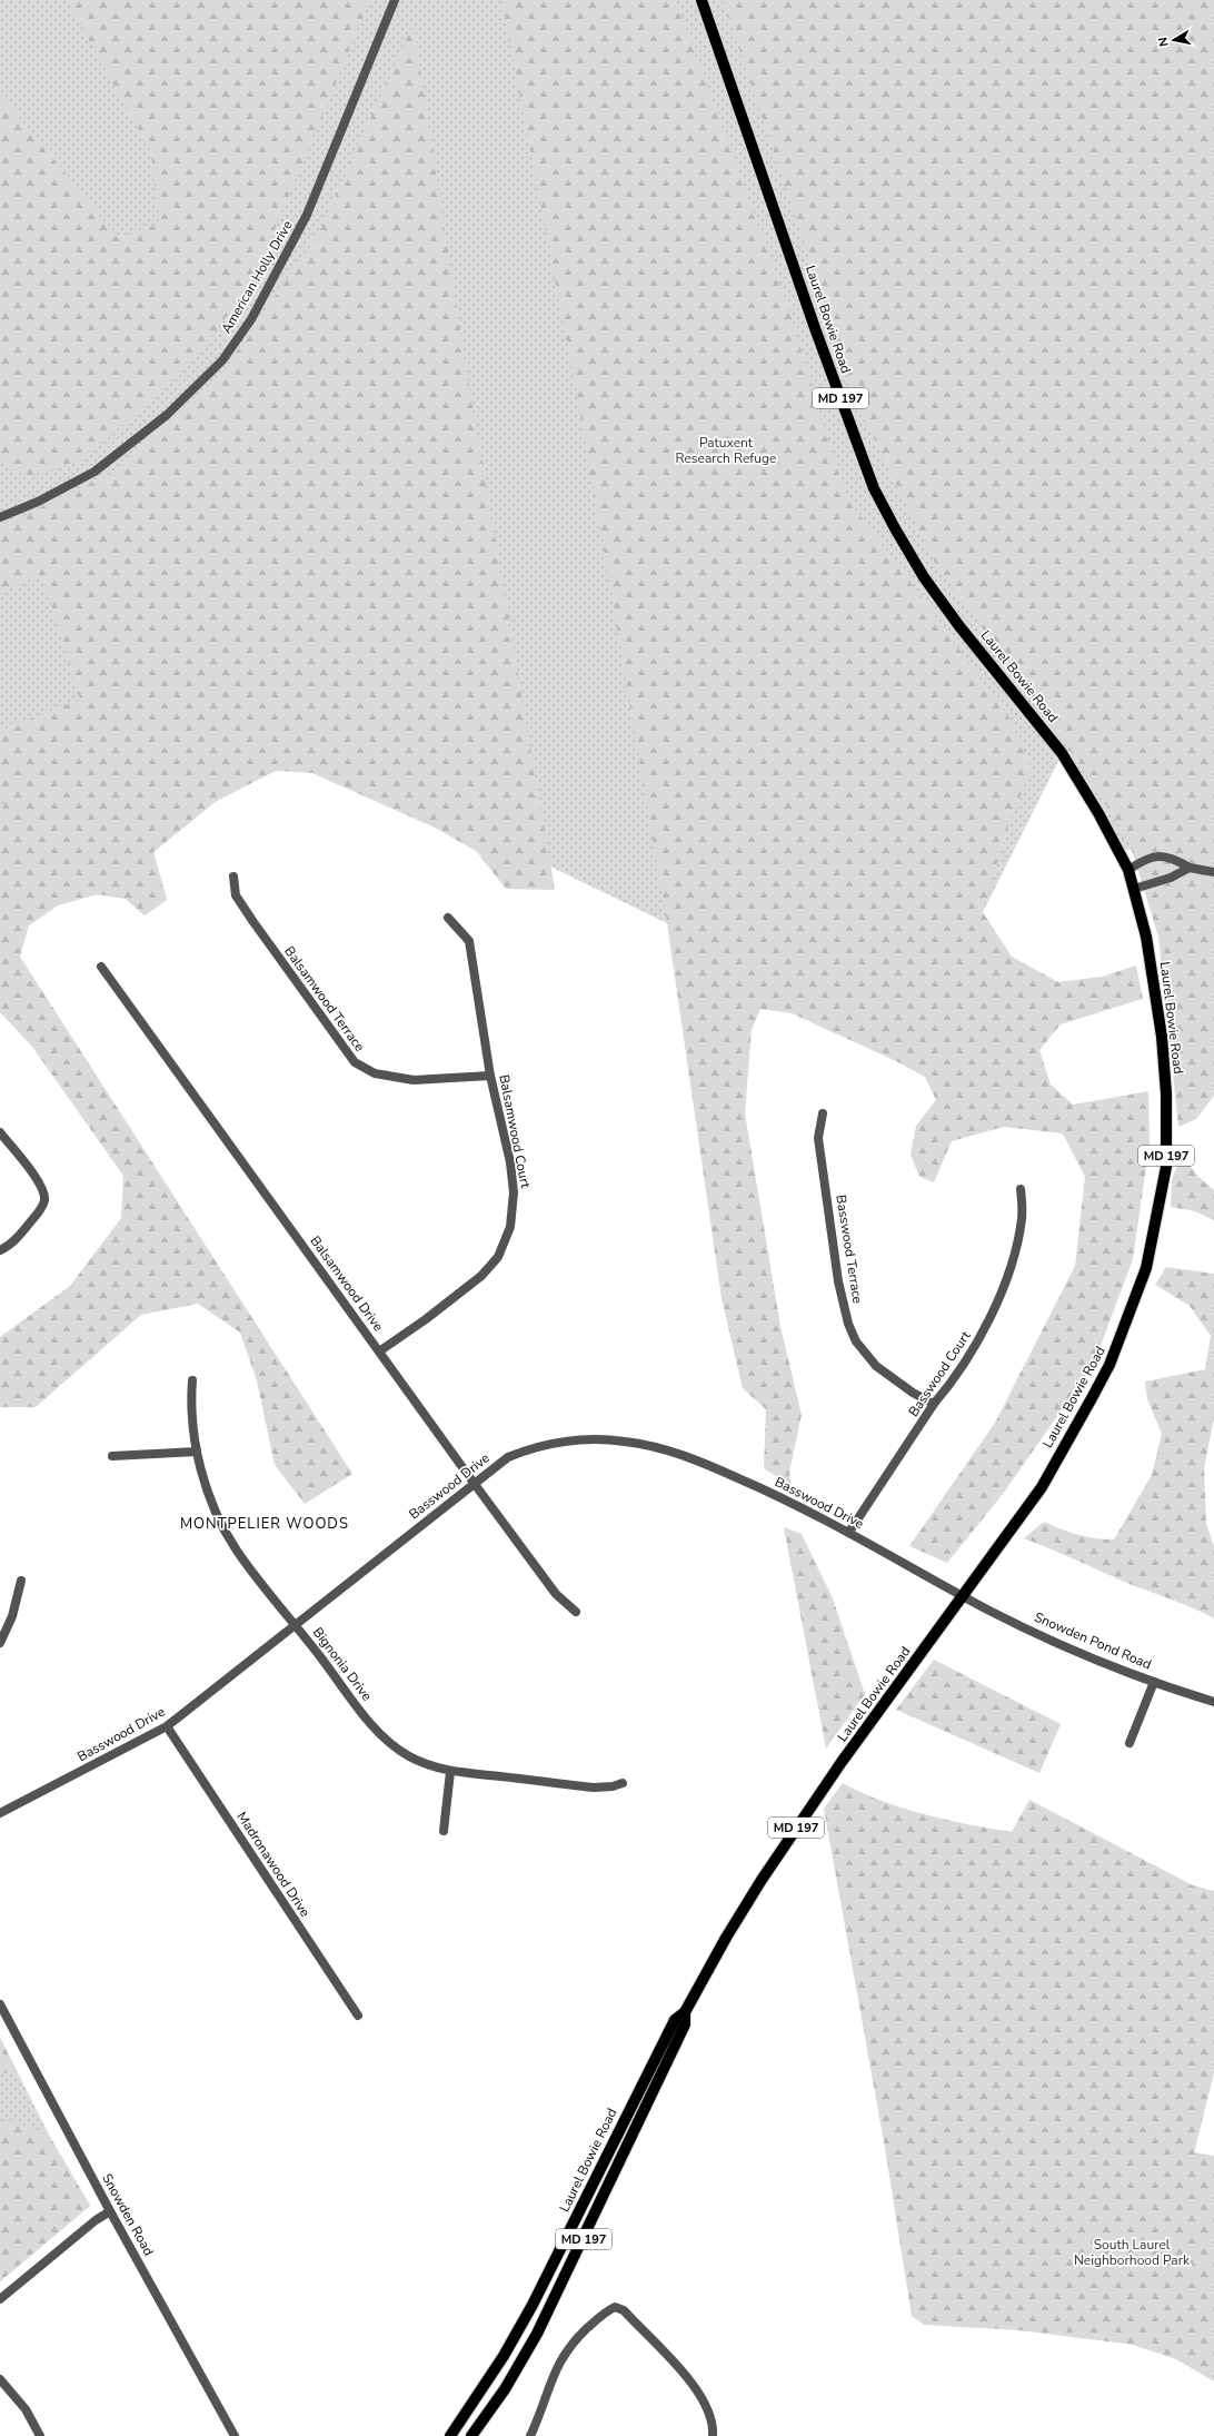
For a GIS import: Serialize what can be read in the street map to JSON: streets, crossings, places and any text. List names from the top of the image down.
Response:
{
  "streets": {
    "main road": ["Laurel Bowie Road", "MD 197"],
    "street": [
      "American Holly Drive",
      "Balsamwood Terrace",
      "Balsamwood Court",
      "Basswood Terrace",
      "Balsamwood Drive",
      "Basswood Court",
      "Basswood Drive",
      "Snowden Pond Road",
      "Bignonia Drive",
      "Madronawood Drive",
      "Snowden Road"
    ]
  },
  "crossings": [
    ["Laurel Bowie Road", "Basswood Drive"],
    ["Laurel Bowie Road", "Snowden Pond Road"],
    ["Balsamwood Terrace", "Balsamwood Court"],
    ["Balsamwood Court", "Balsamwood Drive"],
    ["Basswood Terrace", "Basswood Court"],
    ["Balsamwood Drive", "Basswood Drive"],
    ["Basswood Court", "Basswood Drive"],
    ["Basswood Drive", "Snowden Pond Road"],
    ["Basswood Drive", "Bignonia Drive"],
    ["Basswood Drive", "Madronawood Drive"]
  ],
  "districts": ["MONTPELIER WOODS"],
  "parks": ["Patuxent Research Refuge", "South Laurel Neighborhood Park"],
  "north": "left"
}
